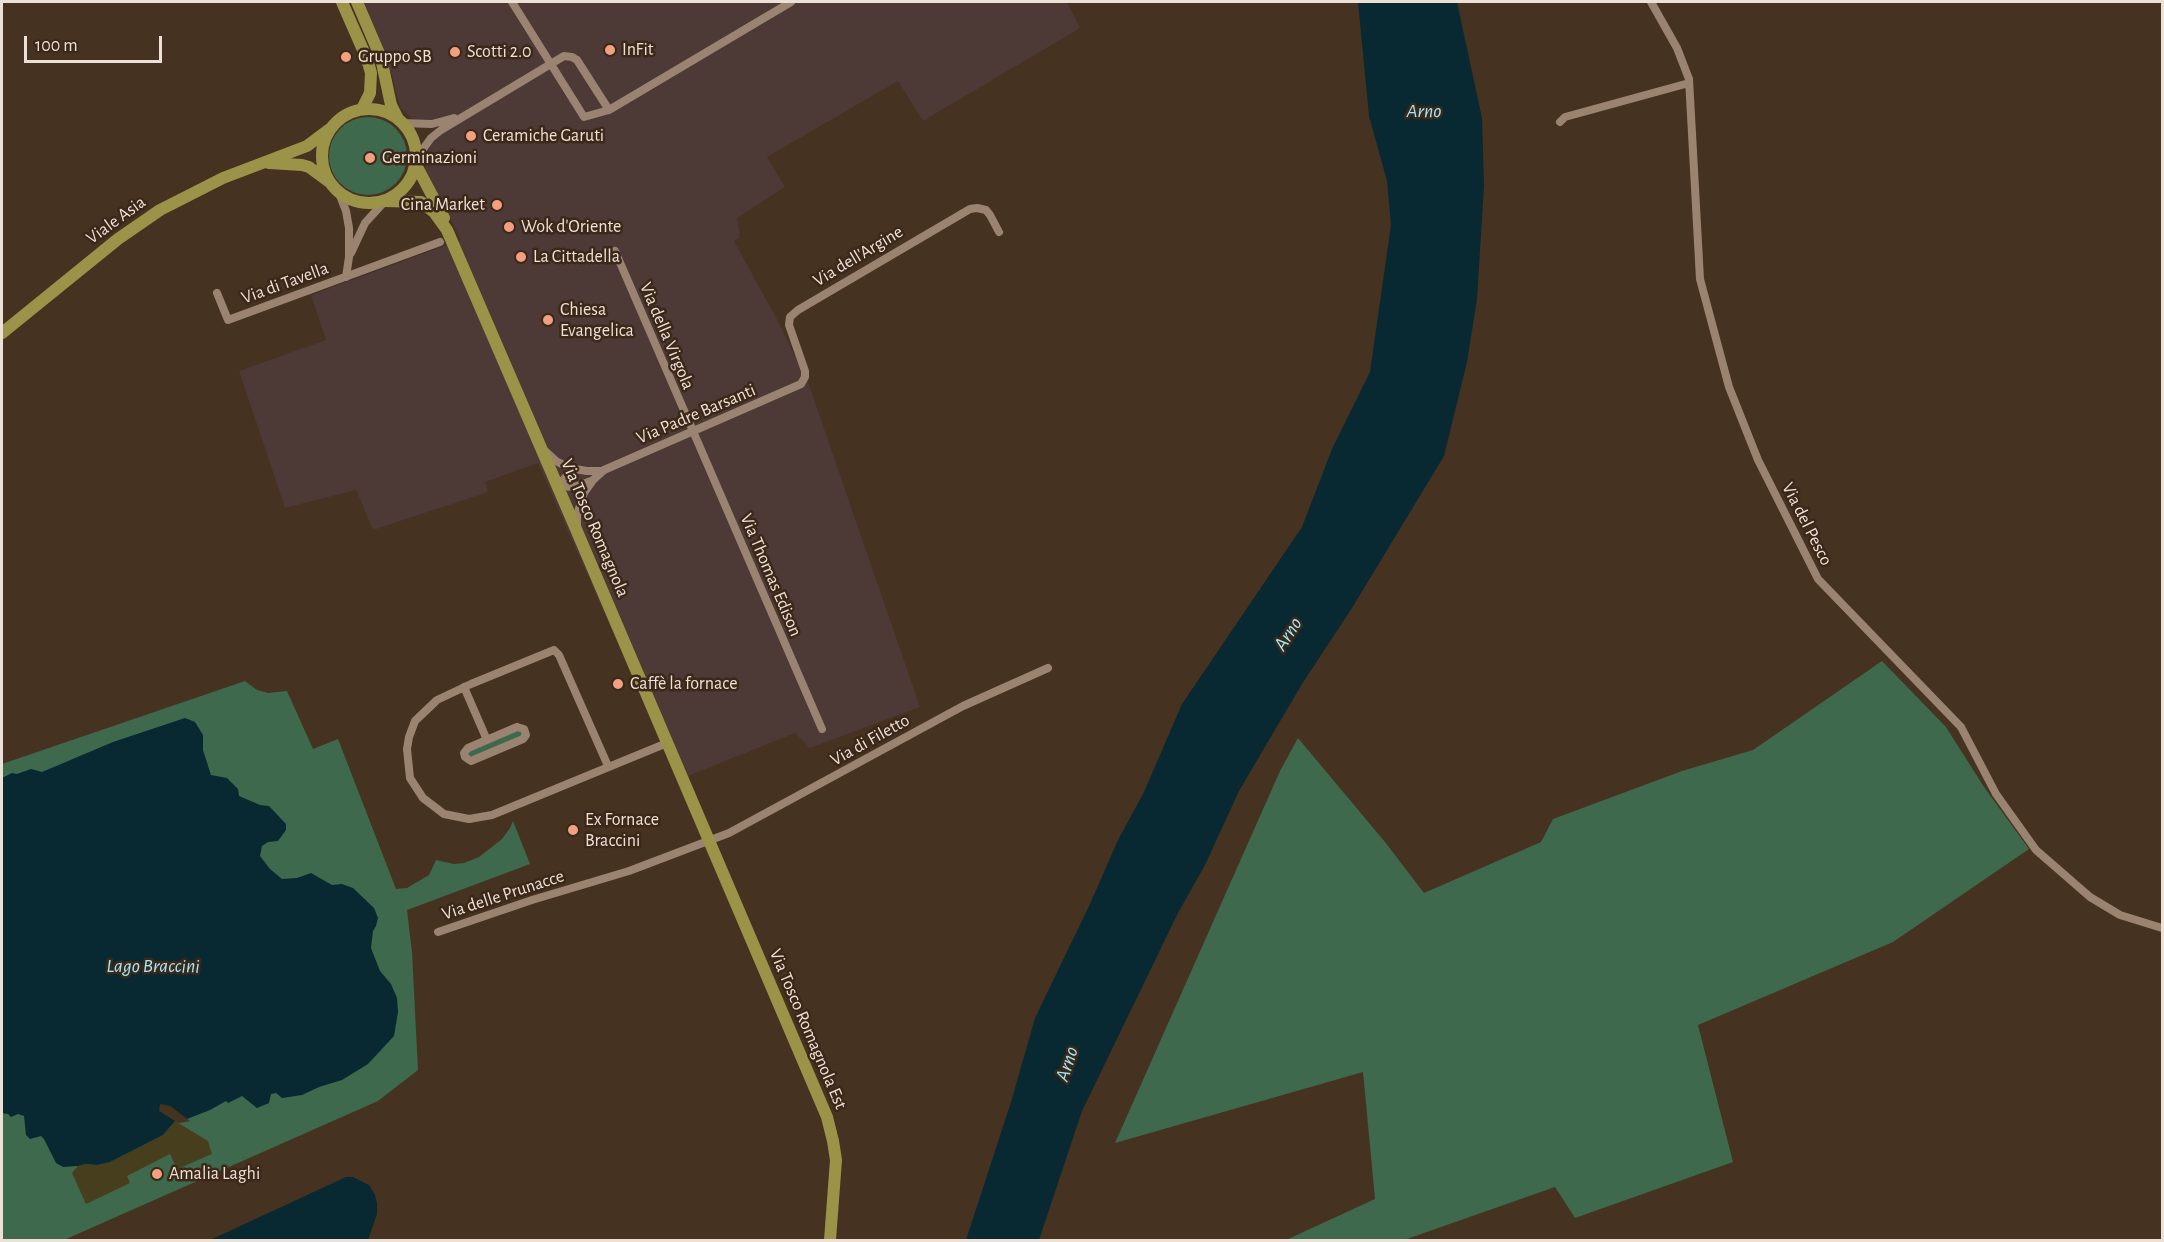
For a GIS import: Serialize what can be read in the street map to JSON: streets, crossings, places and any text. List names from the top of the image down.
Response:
{
  "streets": {
    "main road": ["Viale Asia", "Via Tosco Romagnola", "Via Tosco Romagnola Est"],
    "street": [
      "Via dell'Argine",
      "Via di Tavella",
      "Via della Virgola",
      "Via Padre Barsanti",
      "Via del Pesco",
      "Via Thomas Edison",
      "Via di Filetto",
      "Via delle Prunacce"
    ]
  },
  "crossings": [
    ["Viale Asia", "Via di Tavella"],
    ["Viale Asia", "Via Tosco Romagnola"],
    ["Via dell'Argine", "Via Padre Barsanti"],
    ["Via di Tavella", "Via Tosco Romagnola"],
    ["Via della Virgola", "Via Padre Barsanti"],
    ["Via della Virgola", "Via Thomas Edison"],
    ["Via Padre Barsanti", "Via Tosco Romagnola"],
    ["Via Padre Barsanti", "Via Thomas Edison"],
    ["Via Tosco Romagnola", "Via di Filetto"],
    ["Via Tosco Romagnola", "Via Tosco Romagnola Est"],
    ["Via di Filetto", "Via delle Prunacce"],
    ["Via di Filetto", "Via Tosco Romagnola Est"]
  ],
  "water": ["Arno", "Lago Braccini"],
  "places": [
    "InFit",
    "Scotti 2.0",
    "Gruppo SB",
    "Ceramiche Garuti",
    "Germinazioni",
    "Cina Market",
    "Wok d'Oriente",
    "La Cittadella",
    "Chiesa Evangelica",
    "Caffè la fornace",
    "Ex Fornace Braccini",
    "Amalia Laghi"
  ],
  "scale_bar": "100 m"
}
